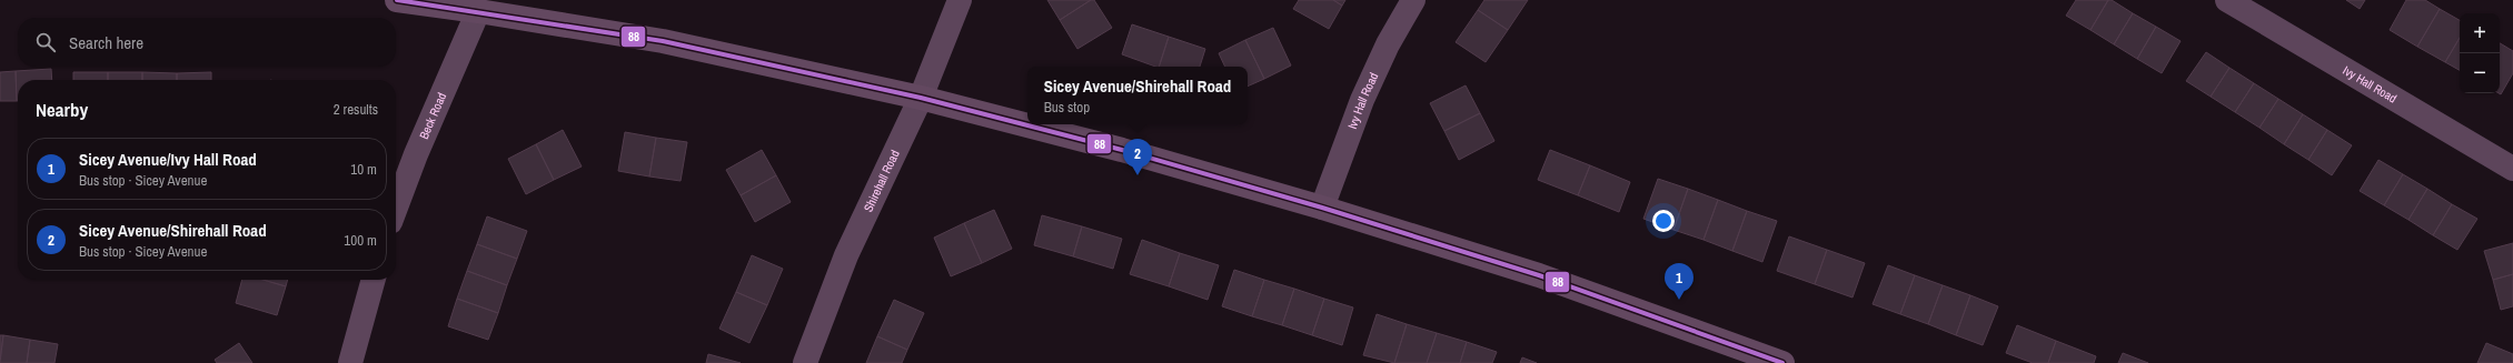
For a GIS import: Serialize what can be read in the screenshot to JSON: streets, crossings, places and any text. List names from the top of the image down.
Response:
{
  "streets": {
    "street": ["Ivy Hall Road", "Beck Road", "Shirehall Road"]
  },
  "lines": ["transit line 88"],
  "page": {
    "map_buttons": ["+", "−"],
    "search": "Search here",
    "popup": ["Sicey Avenue/Shirehall Road", "Bus stop"],
    "heading": ["Nearby", "2 results"],
    "list": [
      {
        "mark": "1",
        "name": "Sicey Avenue/Ivy Hall Road",
        "note": "Bus stop · Sicey Avenue",
        "value": "10 m"
      },
      {
        "mark": "2",
        "name": "Sicey Avenue/Shirehall Road",
        "note": "Bus stop · Sicey Avenue",
        "value": "100 m"
      }
    ],
    "pins": ["2", "1"]
  }
}
